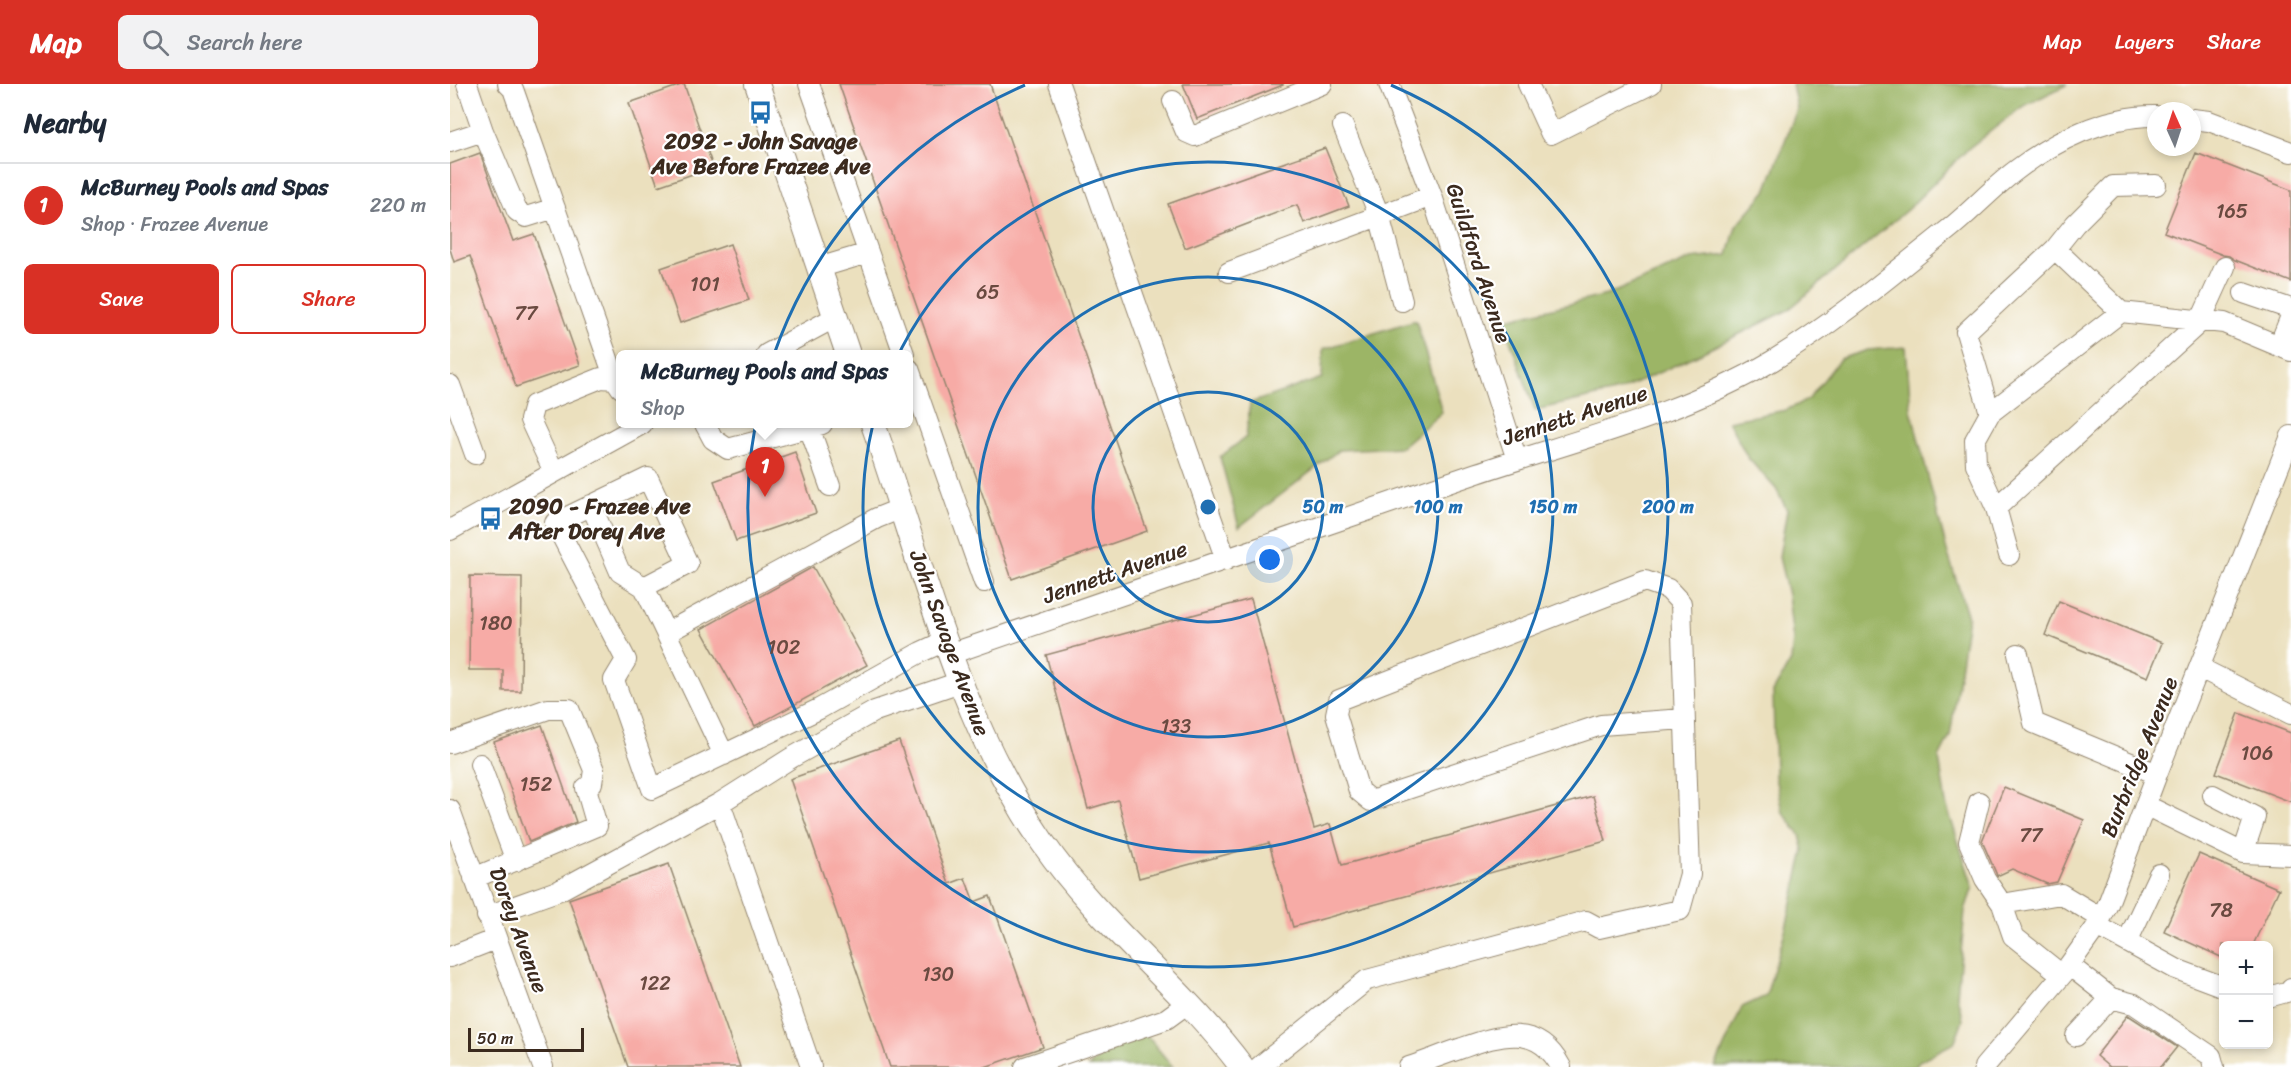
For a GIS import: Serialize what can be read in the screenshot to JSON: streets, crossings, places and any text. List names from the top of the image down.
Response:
{
  "streets": {
    "main road": ["John Savage Avenue"],
    "street": [
      "Guildford Avenue",
      "Jennett Avenue",
      "Burbridge Avenue",
      "Dorey Avenue"
    ]
  },
  "crossings": [
    ["Guildford Avenue", "Jennett Avenue"],
    ["Jennett Avenue", "John Savage Avenue"]
  ],
  "places": {
    "bus stop": ["2092 - John Savage Ave Before Frazee Ave", "2090 - Frazee Ave After Dorey Ave"]
  },
  "house_numbers": [
    "165",
    "101",
    "65",
    "77",
    "180",
    "102",
    "133",
    "106",
    "152",
    "77",
    "78",
    "130",
    "122"
  ],
  "scale_bar": "50 m",
  "north": "top",
  "page": {
    "header": "Map",
    "search": "Search here",
    "nav": ["Map", "Layers", "Share"],
    "heading": "Nearby",
    "list": [
      {
        "mark": "1",
        "name": "McBurney Pools and Spas",
        "note": "Shop · Frazee Avenue",
        "value": "220 m"
      }
    ],
    "buttons": ["Save", "Share"],
    "popup": ["McBurney Pools and Spas", "Shop"],
    "pins": "1",
    "map_buttons": ["+", "−"],
    "scale": "50 m"
  },
  "rings": [
    "50 m",
    "100 m",
    "150 m",
    "200 m"
  ]
}
